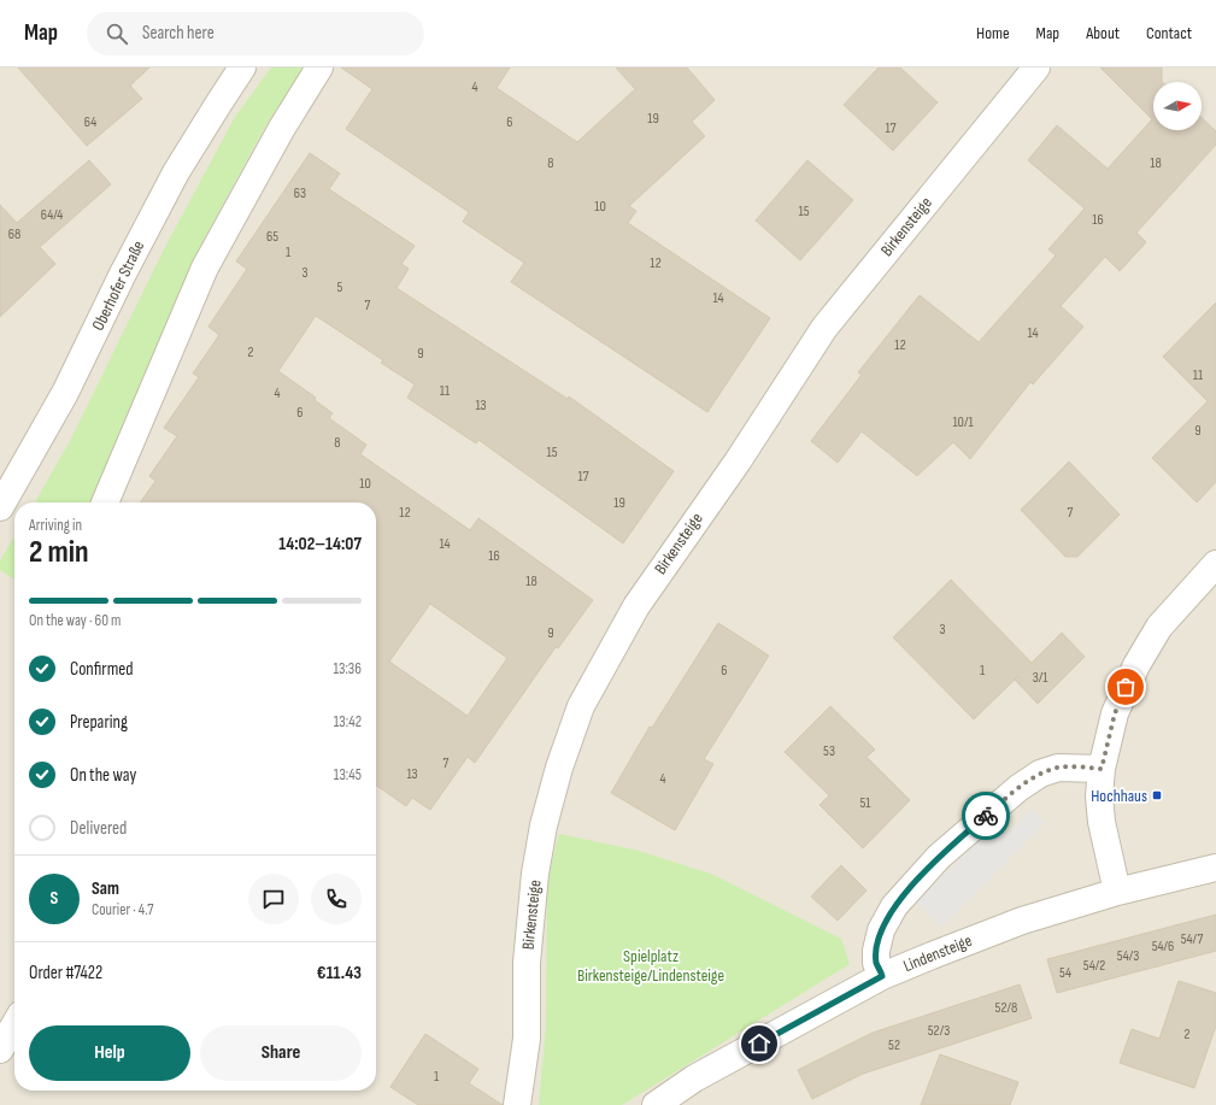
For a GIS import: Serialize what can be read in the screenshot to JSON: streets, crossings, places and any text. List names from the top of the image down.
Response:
{
  "streets": {
    "street": ["Birkensteige", "Oberhofer Straße", "Lindensteige"]
  },
  "parks": ["Spielplatz Birkensteige/Lindensteige"],
  "places": {
    "transit": ["Hochhaus"]
  },
  "house_numbers": [
    "4",
    "19",
    "64",
    "6",
    "17",
    "8",
    "18",
    "63",
    "10",
    "15",
    "64/4",
    "16",
    "68",
    "65",
    "1",
    "12",
    "3",
    "5",
    "14",
    "7",
    "14",
    "12",
    "2",
    "9",
    "11",
    "11",
    "4",
    "13",
    "6",
    "10/1",
    "9",
    "8",
    "15",
    "17",
    "10",
    "19",
    "12",
    "7",
    "14",
    "16",
    "18",
    "3",
    "9",
    "6",
    "1",
    "3/1",
    "53",
    "7",
    "13",
    "4",
    "51",
    "54/7",
    "54/6",
    "54/3",
    "54/2",
    "54",
    "52/8",
    "52/3",
    "2",
    "52",
    "1"
  ],
  "north": "right",
  "page": {
    "header": "Map",
    "search": "Search here",
    "nav": [
      "Home",
      "Map",
      "About",
      "Contact"
    ],
    "heading": ["2 min", "Arriving in", "14:02–14:07"],
    "panel": [
      "Sam",
      "Courier · 4.7",
      "Order #7422",
      "€11.43"
    ],
    "bar": "On the way · 60 m",
    "list": [
      ["Confirmed", "13:36"],
      ["Preparing", "13:42"],
      ["On the way", "13:45"],
      "Delivered"
    ],
    "round": "S",
    "buttons": ["Help", "Share"]
  }
}
